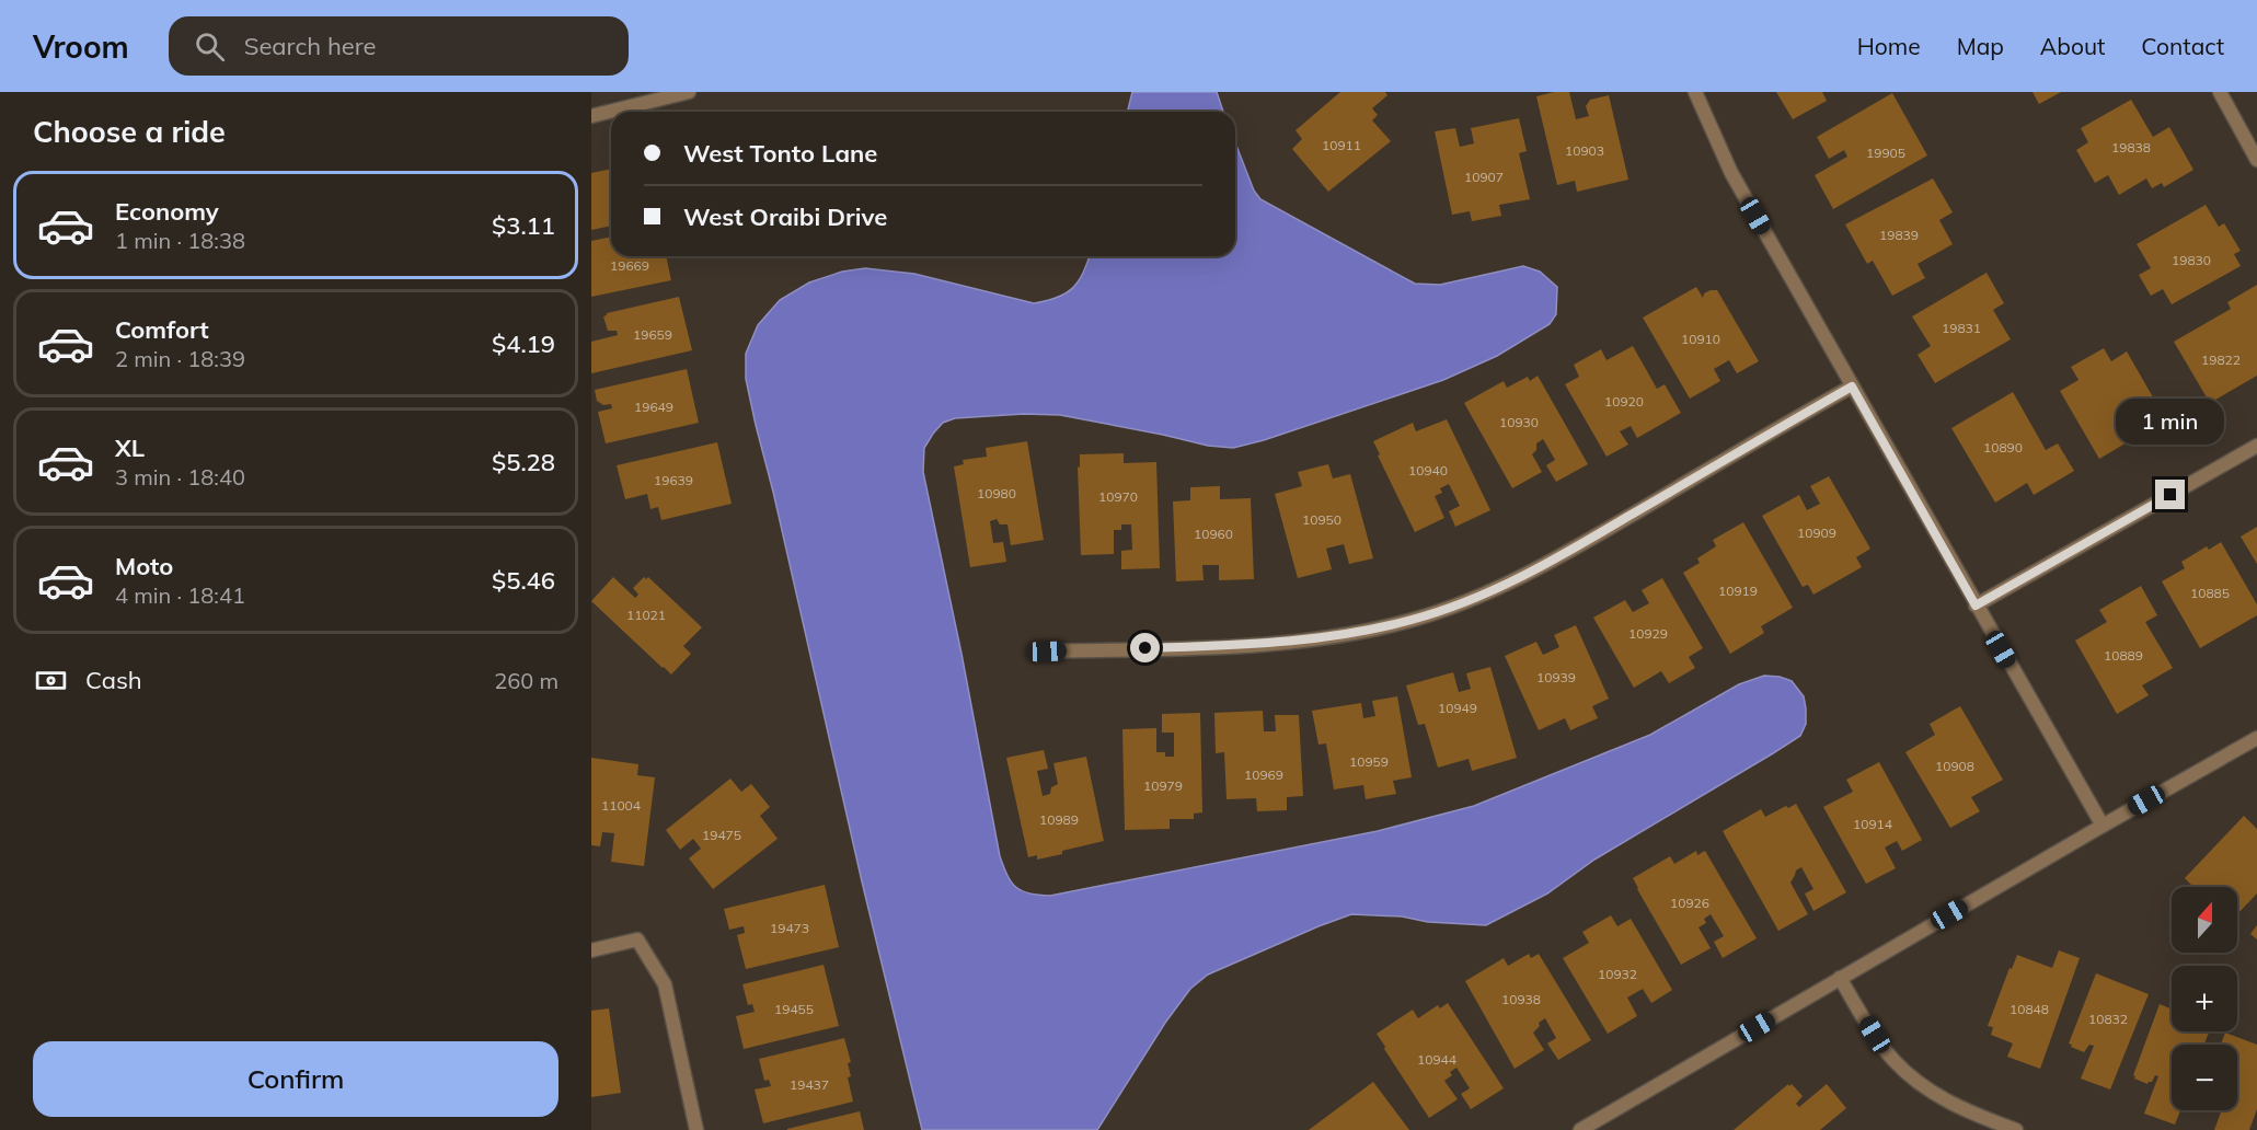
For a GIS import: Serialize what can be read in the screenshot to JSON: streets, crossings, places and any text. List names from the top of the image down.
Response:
{
  "house_numbers": [
    "10911",
    "19838",
    "10903",
    "19905",
    "10907",
    "19839",
    "19830",
    "19669",
    "19831",
    "19659",
    "10910",
    "19822",
    "10920",
    "19649",
    "10930",
    "10890",
    "10940",
    "19639",
    "10980",
    "10970",
    "10950",
    "10909",
    "10960",
    "10919",
    "10885",
    "11021",
    "10929",
    "10889",
    "10939",
    "10949",
    "10959",
    "10908",
    "10969",
    "10979",
    "11004",
    "10989",
    "10914",
    "19475",
    "10926",
    "19473",
    "10932",
    "10938",
    "19455",
    "10848",
    "10832",
    "10944",
    "19437"
  ],
  "north": "top",
  "page": {
    "header": "Vroom",
    "search": "Search here",
    "nav": [
      "Home",
      "Map",
      "About",
      "Contact"
    ],
    "heading": "Choose a ride",
    "banner": ["West Tonto Lane", "West Oraibi Drive"],
    "list": [
      {
        "name": "Economy",
        "note": "1 min · 18:38",
        "value": "$3.11"
      },
      {
        "name": "Comfort",
        "note": "2 min · 18:39",
        "value": "$4.19"
      },
      {
        "name": "XL",
        "note": "3 min · 18:40",
        "value": "$5.28"
      },
      {
        "name": "Moto",
        "note": "4 min · 18:41",
        "value": "$5.46"
      }
    ],
    "bubble": "1 min",
    "pay": ["Cash", "260 m"],
    "map_buttons": ["+", "−"],
    "buttons": "Confirm"
  }
}
